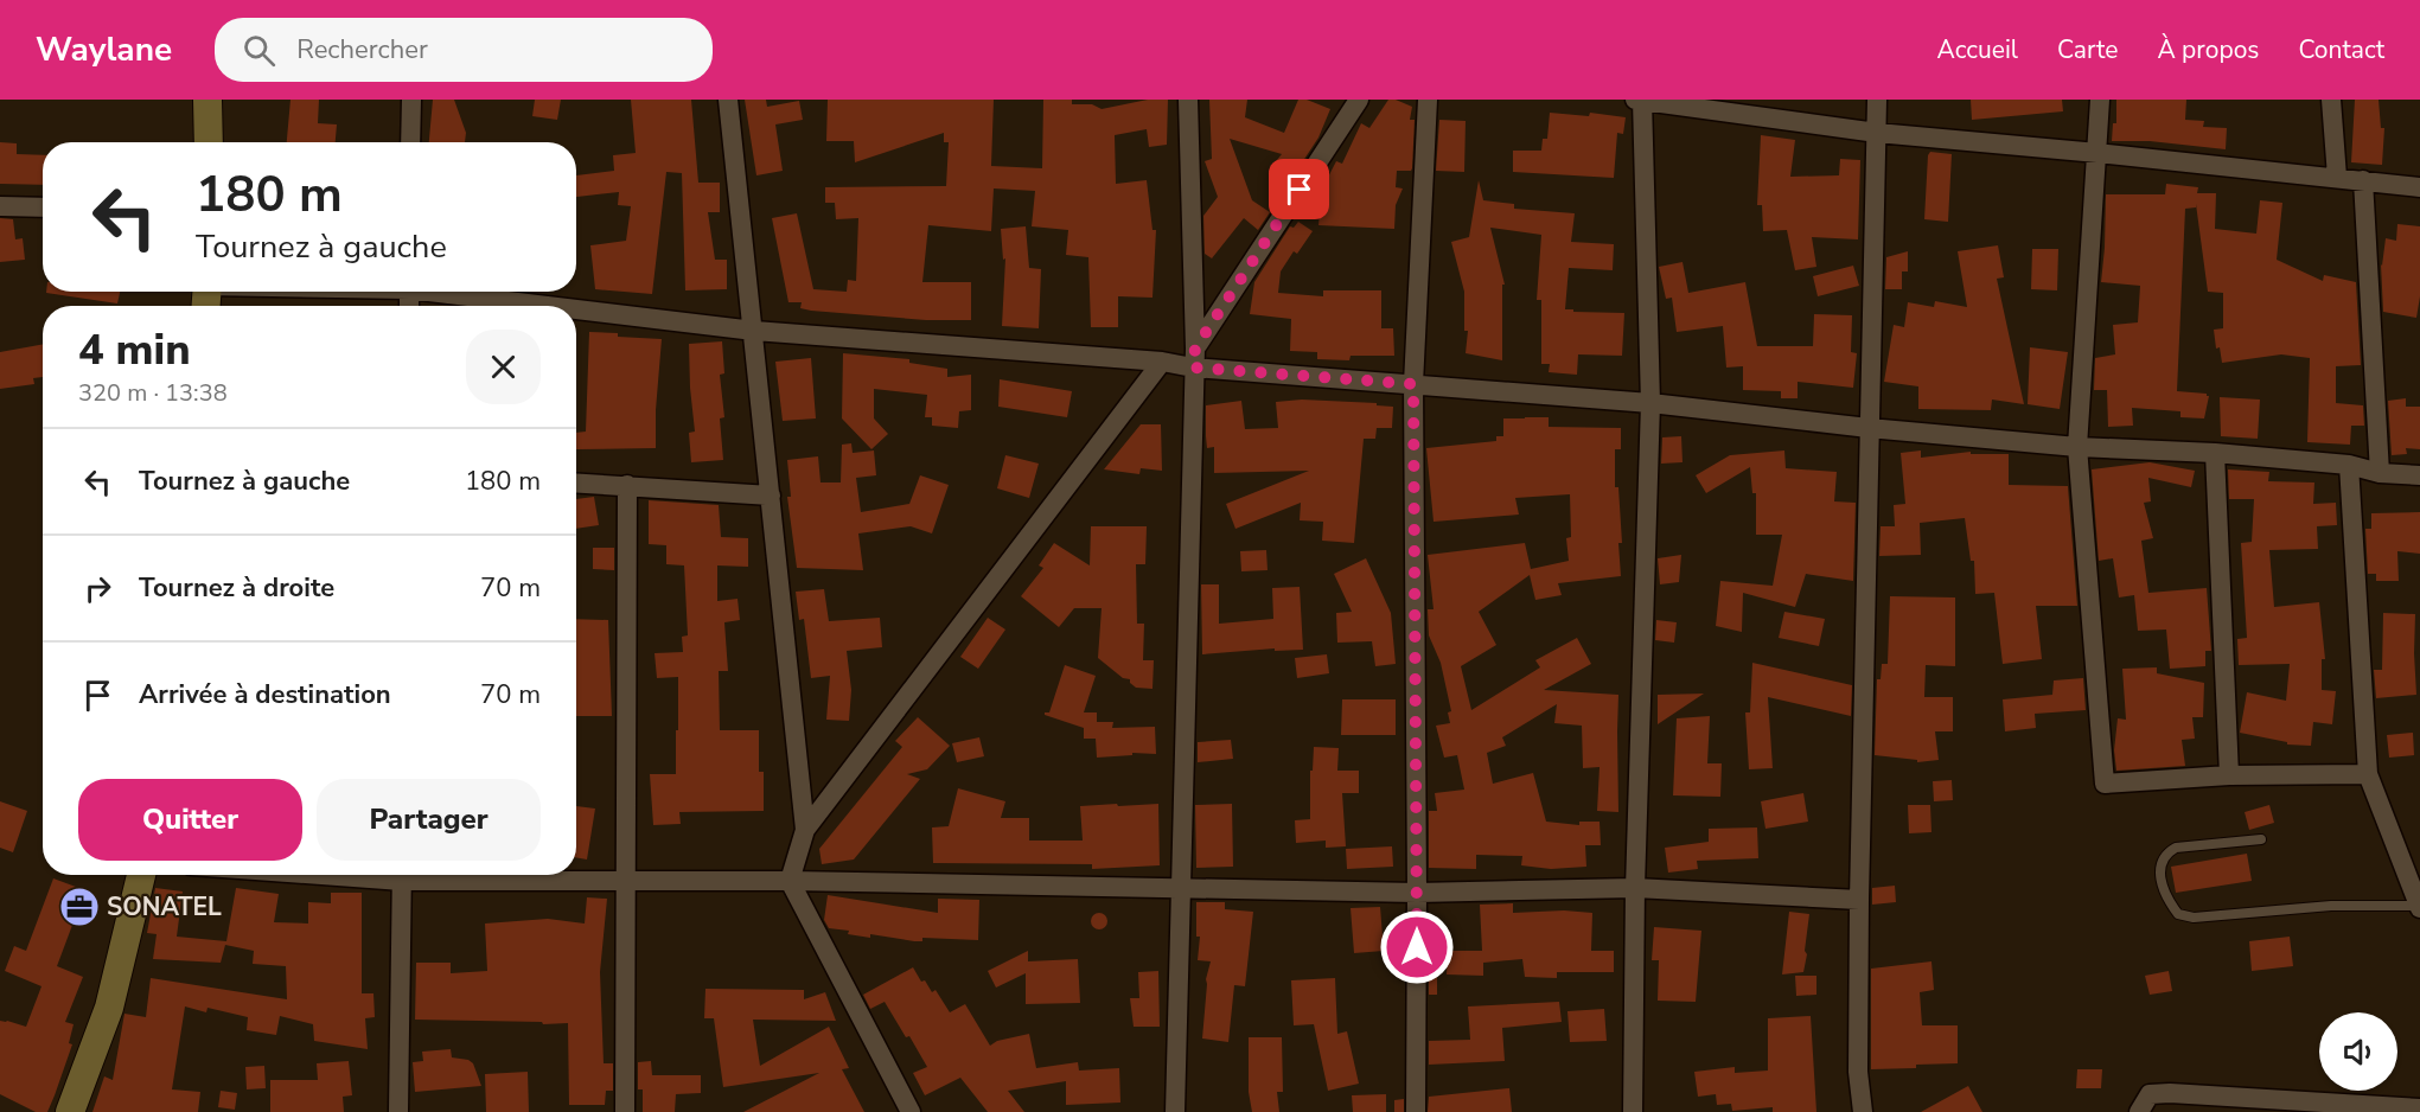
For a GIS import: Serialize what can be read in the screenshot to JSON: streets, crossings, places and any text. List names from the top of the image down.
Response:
{
  "places": {
    "office": ["SONATEL"]
  },
  "page": {
    "header": "Waylane",
    "search": "Rechercher",
    "nav": [
      "Accueil",
      "Carte",
      "À propos",
      "Contact"
    ],
    "turn": ["180 m", "Tournez à gauche"],
    "heading": ["4 min", "320 m · 13:38"],
    "list": [
      {
        "name": "Tournez à gauche",
        "value": "180 m"
      },
      {
        "name": "Tournez à droite",
        "value": "70 m"
      },
      {
        "name": "Arrivée à destination",
        "value": "70 m"
      }
    ],
    "buttons": ["Quitter", "Partager"]
  }
}
